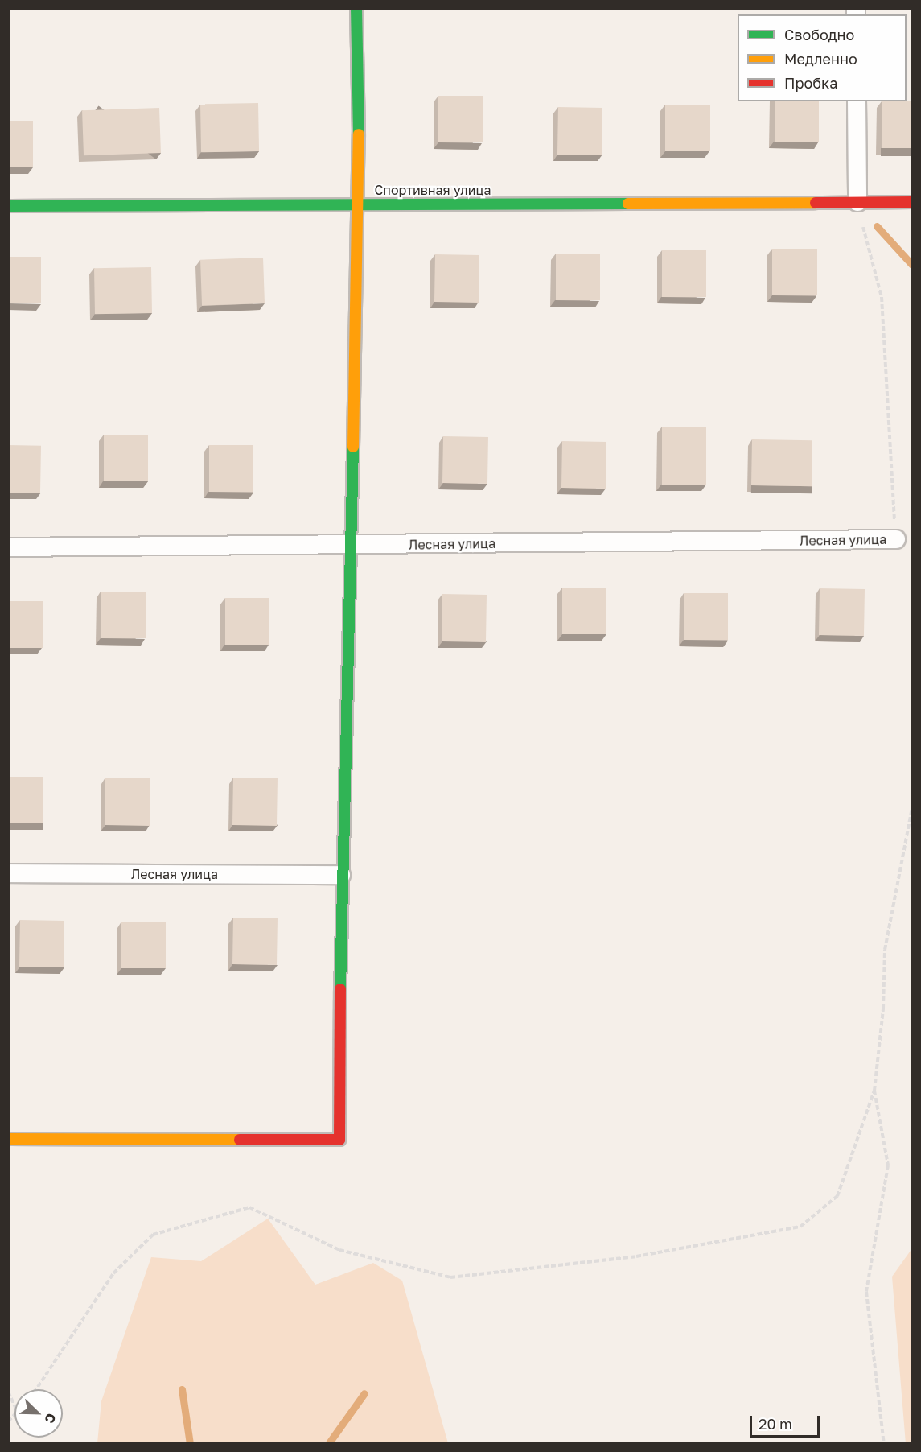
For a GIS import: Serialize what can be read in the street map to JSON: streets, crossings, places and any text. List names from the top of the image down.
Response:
{
  "streets": {
    "street": ["Спортивная улица", "Лесная улица"]
  },
  "legend": ["Свободно", "Медленно", "Пробка"],
  "scale_bar": "20 m",
  "north": "bottom right"
}
